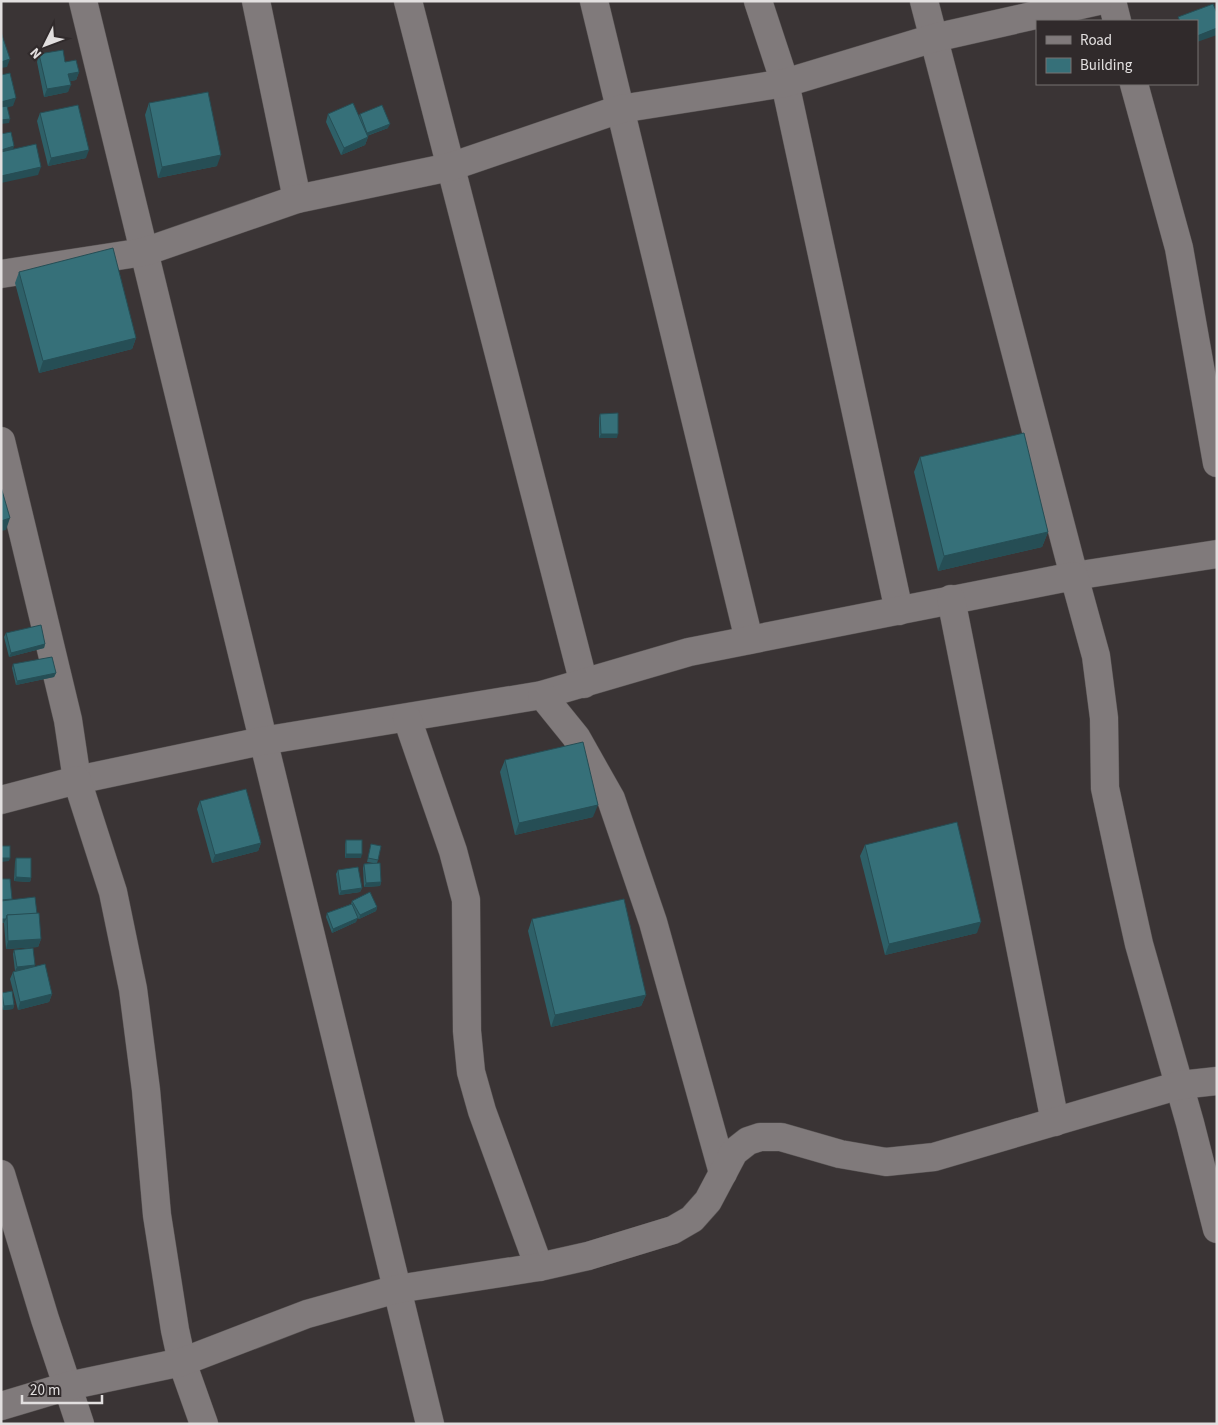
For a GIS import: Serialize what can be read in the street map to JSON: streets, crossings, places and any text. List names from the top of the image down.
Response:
{
  "legend": ["Road", "Building"],
  "scale_bar": "20 m",
  "north": "bottom left"
}
